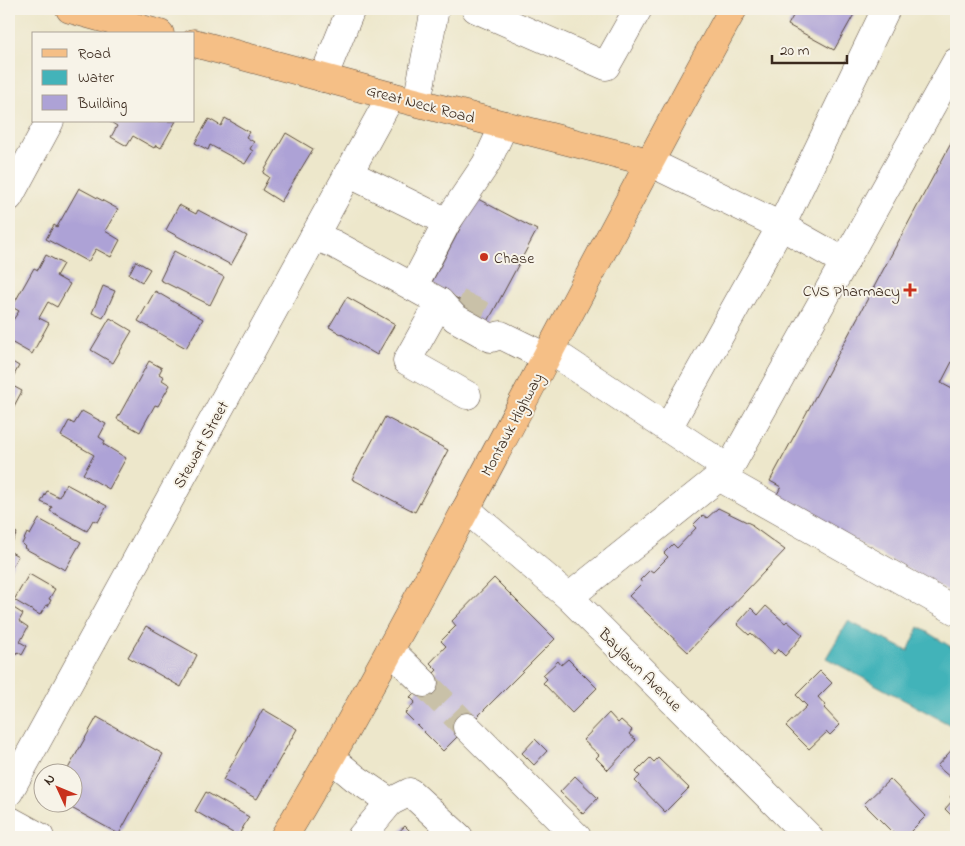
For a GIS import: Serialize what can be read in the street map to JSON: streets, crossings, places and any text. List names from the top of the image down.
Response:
{
  "streets": {
    "main road": ["Great Neck Road", "Montauk Highway"],
    "street": ["Stewart Street", "Baylawn Avenue"]
  },
  "crossings": [
    ["Great Neck Road", "Montauk Highway"],
    ["Great Neck Road", "Stewart Street"],
    ["Montauk Highway", "Baylawn Avenue"]
  ],
  "places": {
    "other": ["Chase"],
    "health": ["CVS Pharmacy"]
  },
  "legend": ["Road", "Water", "Building"],
  "scale_bar": "20 m",
  "north": "top left"
}
